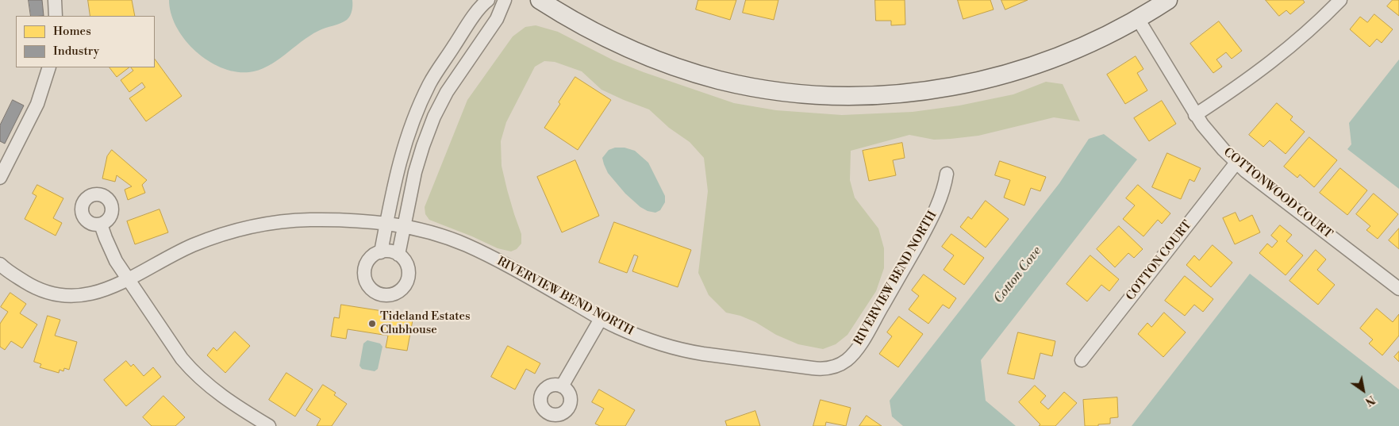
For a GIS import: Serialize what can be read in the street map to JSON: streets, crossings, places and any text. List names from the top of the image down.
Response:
{
  "streets": {
    "street": ["COTTONWOOD COURT", "COTTON COURT", "RIVERVIEW BEND NORTH"]
  },
  "crossings": [
    ["COTTONWOOD COURT", "COTTON COURT"]
  ],
  "water": ["Cotton Cove"],
  "places": ["Tideland Estates Clubhouse"],
  "legend": ["Homes", "Industry"],
  "north": "bottom right"
}
